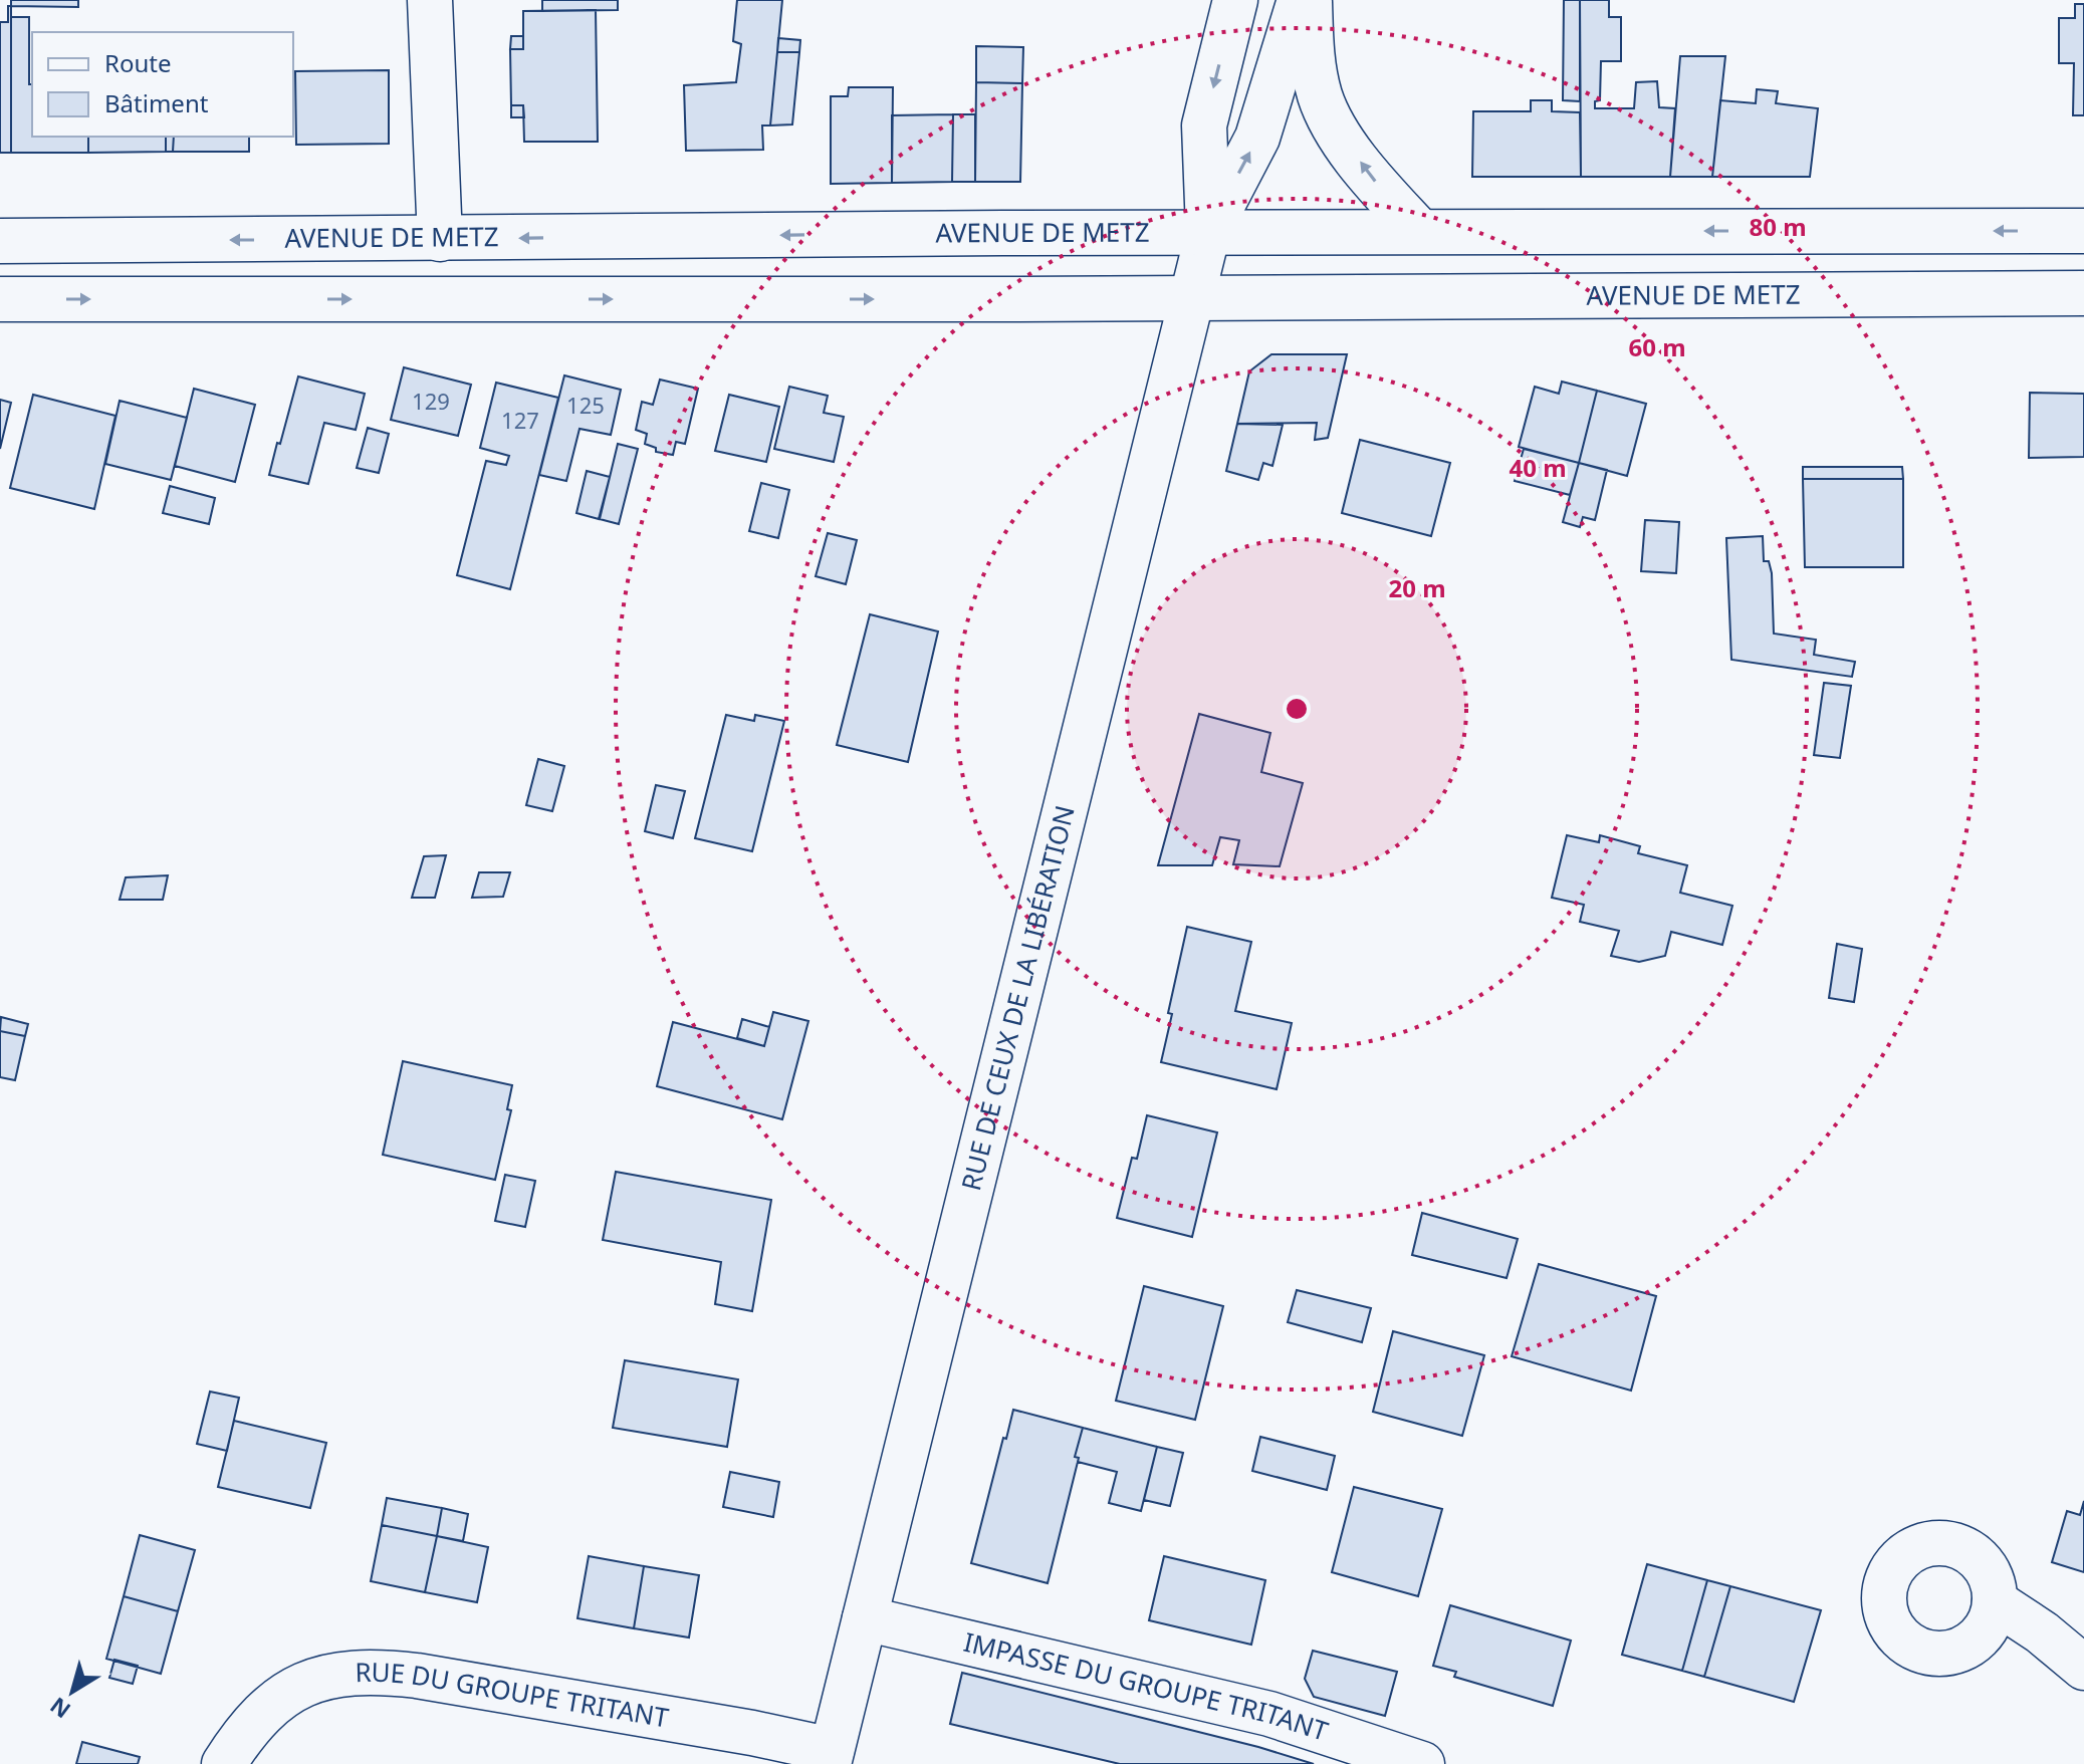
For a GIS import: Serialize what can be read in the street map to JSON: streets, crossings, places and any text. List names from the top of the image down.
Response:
{
  "streets": {
    "main road": [
      "AVENUE DE METZ",
      "RUE DE CEUX DE LA LIBÉRATION",
      "IMPASSE DU GROUPE TRITANT",
      "RUE DU GROUPE TRITANT"
    ]
  },
  "crossings": [
    ["AVENUE DE METZ", "RUE DE CEUX DE LA LIBÉRATION"],
    ["RUE DE CEUX DE LA LIBÉRATION", "IMPASSE DU GROUPE TRITANT"],
    ["RUE DE CEUX DE LA LIBÉRATION", "RUE DU GROUPE TRITANT"]
  ],
  "house_numbers": ["129", "125", "127"],
  "legend": ["Route", "Bâtiment"],
  "north": "bottom left",
  "rings": [
    "80 m",
    "60 m",
    "40 m",
    "20 m"
  ]
}
